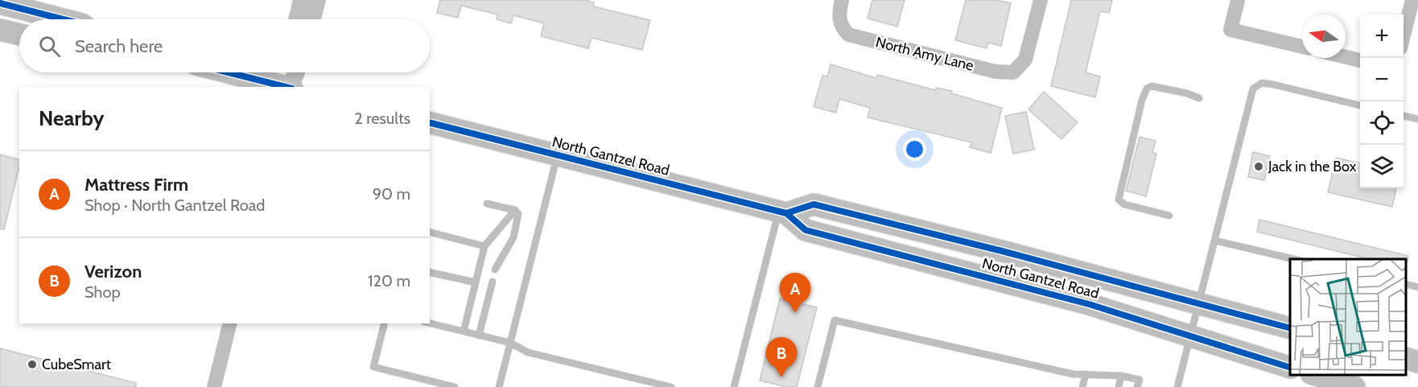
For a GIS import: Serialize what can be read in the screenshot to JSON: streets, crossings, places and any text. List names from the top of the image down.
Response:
{
  "streets": {
    "main road": ["North Gantzel Road"],
    "street": ["North Amy Lane"]
  },
  "places": ["Jack in the Box", "CubeSmart"],
  "north": "left",
  "page": {
    "map_buttons": ["+", "−"],
    "search": "Search here",
    "heading": ["Nearby", "2 results"],
    "list": [
      {
        "mark": "A",
        "name": "Mattress Firm",
        "note": "Shop · North Gantzel Road",
        "value": "90 m"
      },
      {
        "mark": "B",
        "name": "Verizon",
        "note": "Shop",
        "value": "120 m"
      }
    ],
    "pins": ["A", "B"]
  }
}
